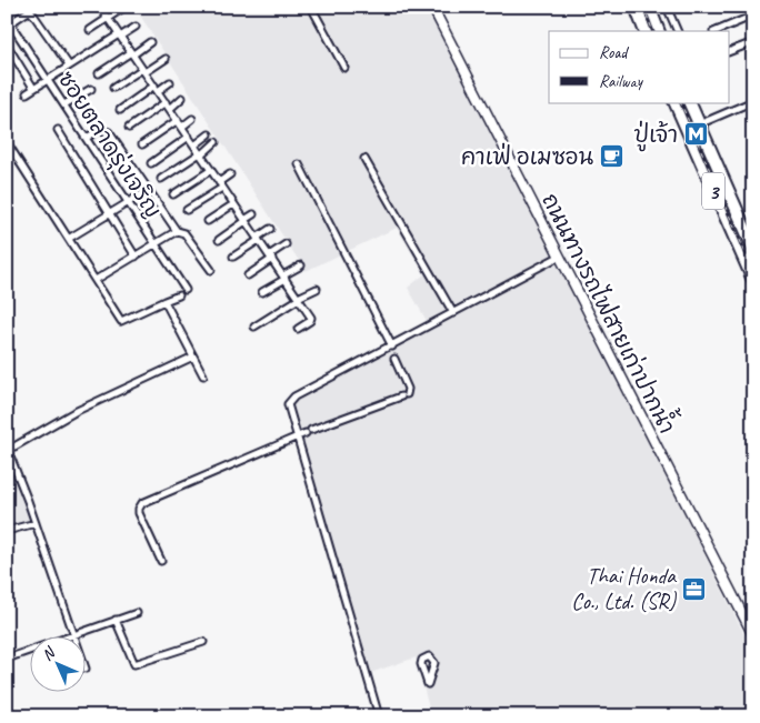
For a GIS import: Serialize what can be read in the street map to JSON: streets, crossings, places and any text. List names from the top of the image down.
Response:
{
  "streets": {
    "highway": ["3"],
    "main road": ["ถนนทางรถไฟสายเก่าปากน้ำ"],
    "street": ["ซอยตลาดรุ่งเจริญ"]
  },
  "places": {
    "metro station": ["ปู่เจ้า"],
    "cafe": ["คาเฟ่ อเมซอน"],
    "office": ["Thai Honda Co., Ltd. (SR)"]
  },
  "legend": ["Road", "Railway"],
  "north": "top left"
}
